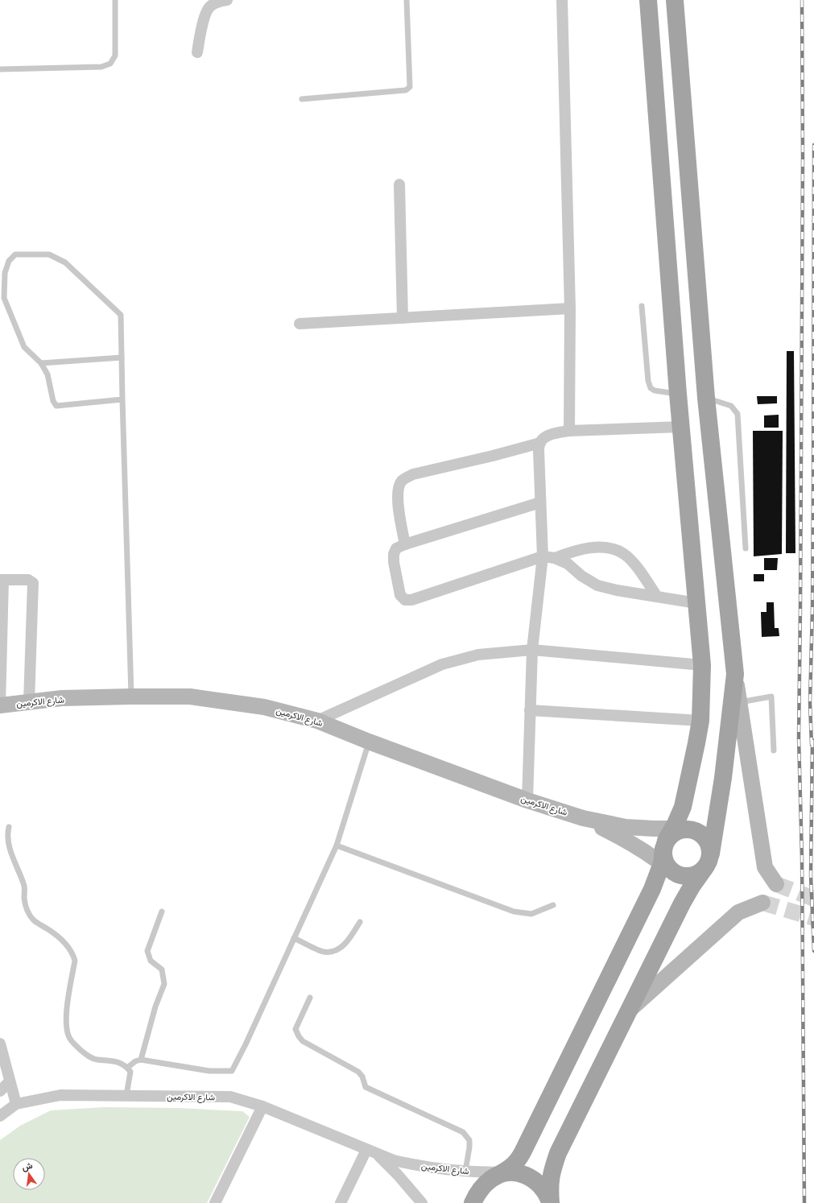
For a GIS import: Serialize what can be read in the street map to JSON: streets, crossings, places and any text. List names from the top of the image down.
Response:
{
  "streets": {
    "street": ["شارع الاكرمين"]
  },
  "north": "top"
}
